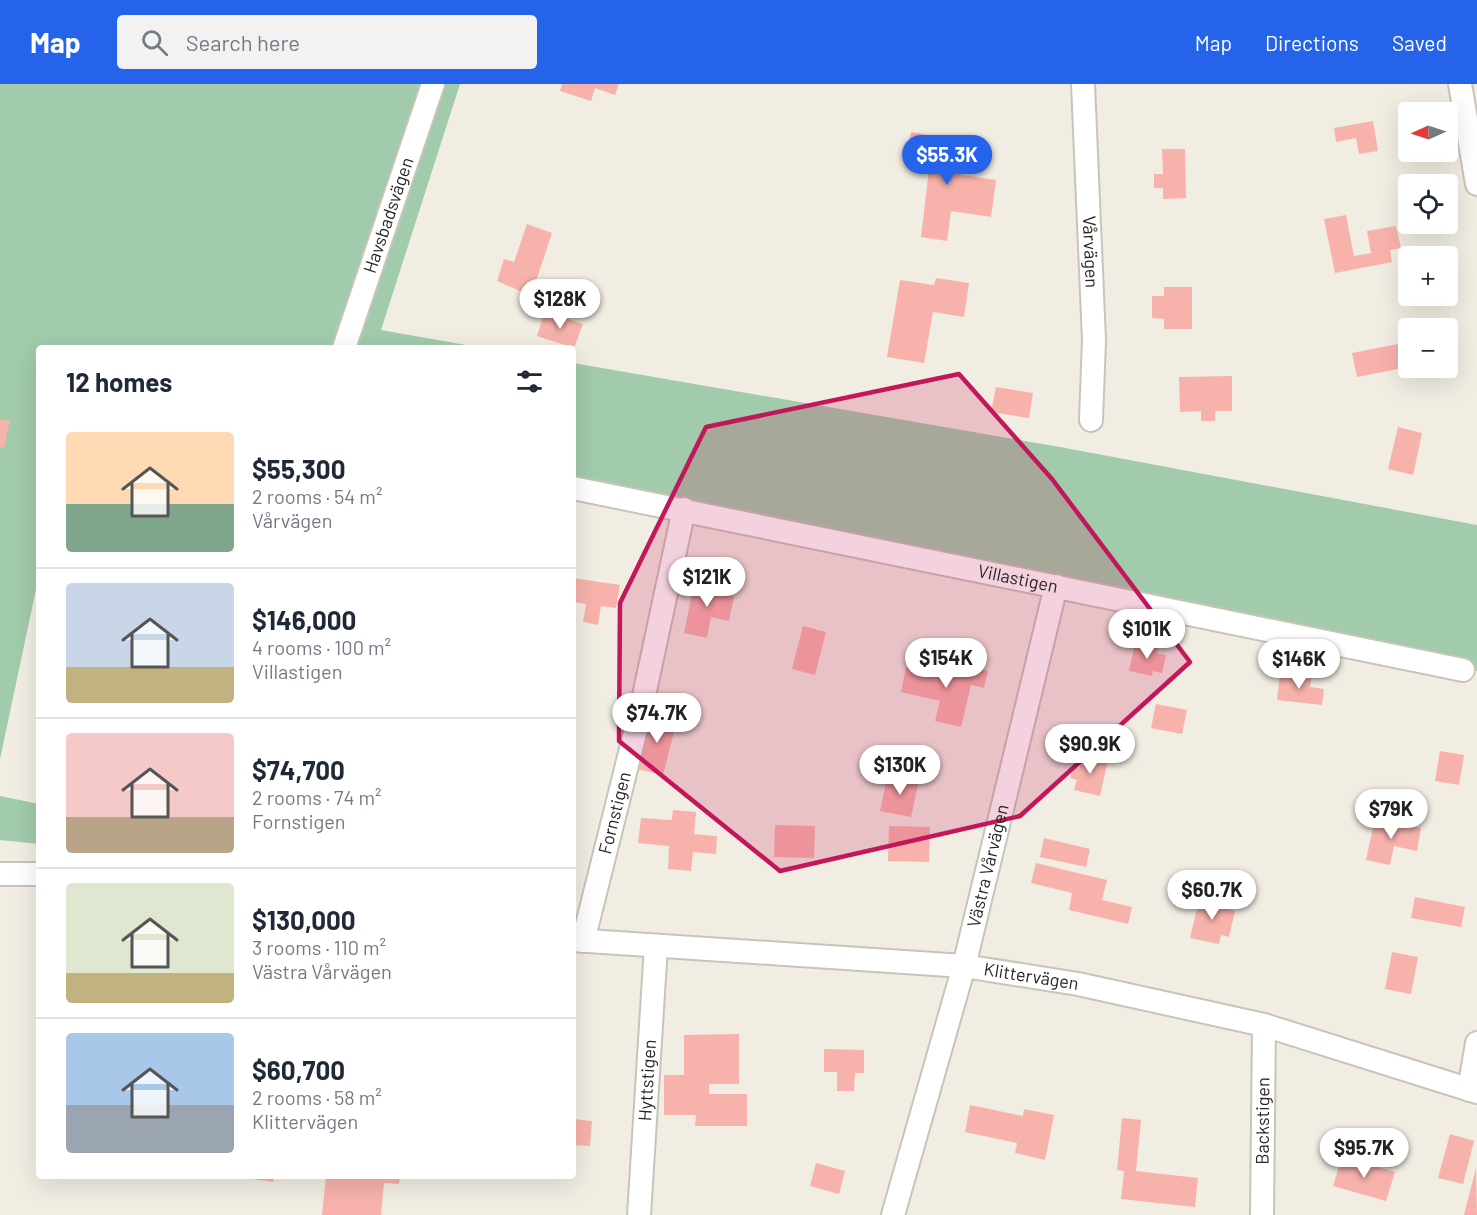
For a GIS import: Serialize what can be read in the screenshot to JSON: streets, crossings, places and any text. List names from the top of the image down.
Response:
{
  "streets": {
    "street": [
      "Havsbadsvägen",
      "Vårvägen",
      "Villastigen",
      "Fornstigen",
      "Västra Vårvägen",
      "Klittervägen",
      "Hyttstigen",
      "Backstigen"
    ]
  },
  "crossings": [
    ["Villastigen", "Fornstigen"],
    ["Villastigen", "Västra Vårvägen"],
    ["Fornstigen", "Klittervägen"],
    ["Västra Vårvägen", "Klittervägen"],
    ["Klittervägen", "Hyttstigen"],
    ["Klittervägen", "Backstigen"]
  ],
  "north": "left",
  "page": {
    "header": "Map",
    "search": "Search here",
    "nav": ["Map", "Directions", "Saved"],
    "map_buttons": ["+", "−"],
    "price": [
      "$55.3K",
      "$128K",
      "$121K",
      "$101K",
      "$154K",
      "$146K",
      "$74.7K",
      "$90.9K",
      "$130K",
      "$79K",
      "$60.7K",
      "$95.7K"
    ],
    "heading": "12 homes",
    "list": [
      {
        "name": "$55,300",
        "note": "2 rooms · 54 m² · Vårvägen"
      },
      {
        "name": "$146,000",
        "note": "4 rooms · 100 m² · Villastigen"
      },
      {
        "name": "$74,700",
        "note": "2 rooms · 74 m² · Fornstigen"
      },
      {
        "name": "$130,000",
        "note": "3 rooms · 110 m² · Västra Vårvägen"
      },
      {
        "name": "$60,700",
        "note": "2 rooms · 58 m² · Klittervägen"
      }
    ]
  }
}
